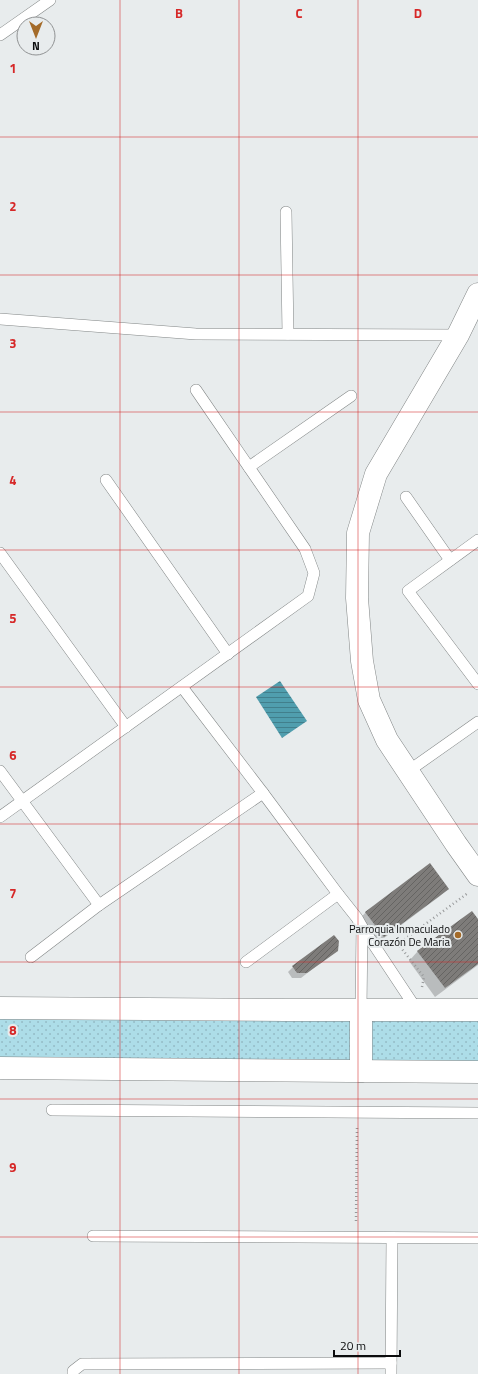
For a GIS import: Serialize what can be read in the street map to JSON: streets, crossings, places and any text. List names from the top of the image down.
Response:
{
  "places": ["Parroquia Inmaculado Corazón De Maria"],
  "scale_bar": "20 m",
  "north": "bottom",
  "grid": {
    "columns": ["B", "C", "D"],
    "rows": [
      "1",
      "2",
      "3",
      "4",
      "5",
      "6",
      "7",
      "8",
      "9"
    ]
  }
}
